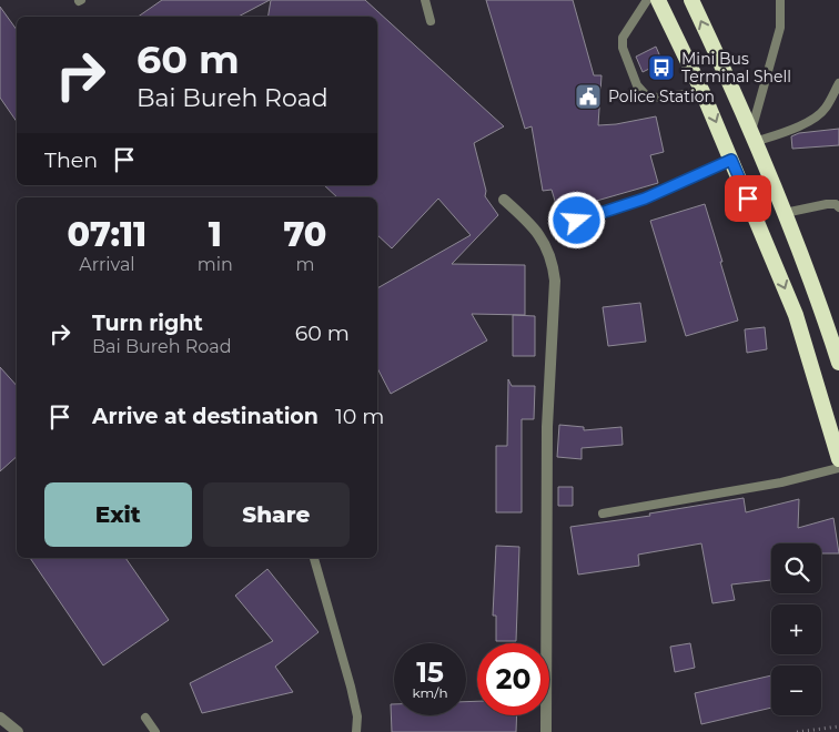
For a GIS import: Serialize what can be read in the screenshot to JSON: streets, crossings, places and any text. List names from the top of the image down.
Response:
{
  "places": {
    "bus stop": ["Mini Bus Terminal Shell"],
    "public building": ["Police Station"]
  },
  "page": {
    "turn": ["60 m", "Bai Bureh Road"],
    "then": "Then",
    "eta": [
      "07:11",
      "Arrival",
      "1",
      "min",
      "70",
      "m"
    ],
    "list": [
      {
        "name": "Turn right",
        "note": "Bai Bureh Road",
        "value": "60 m"
      },
      {
        "name": "Arrive at destination",
        "value": "10 m"
      }
    ],
    "buttons": ["Exit", "Share"],
    "map_buttons": ["+", "−"],
    "speed": "15 km/h",
    "limit": "20"
  }
}
